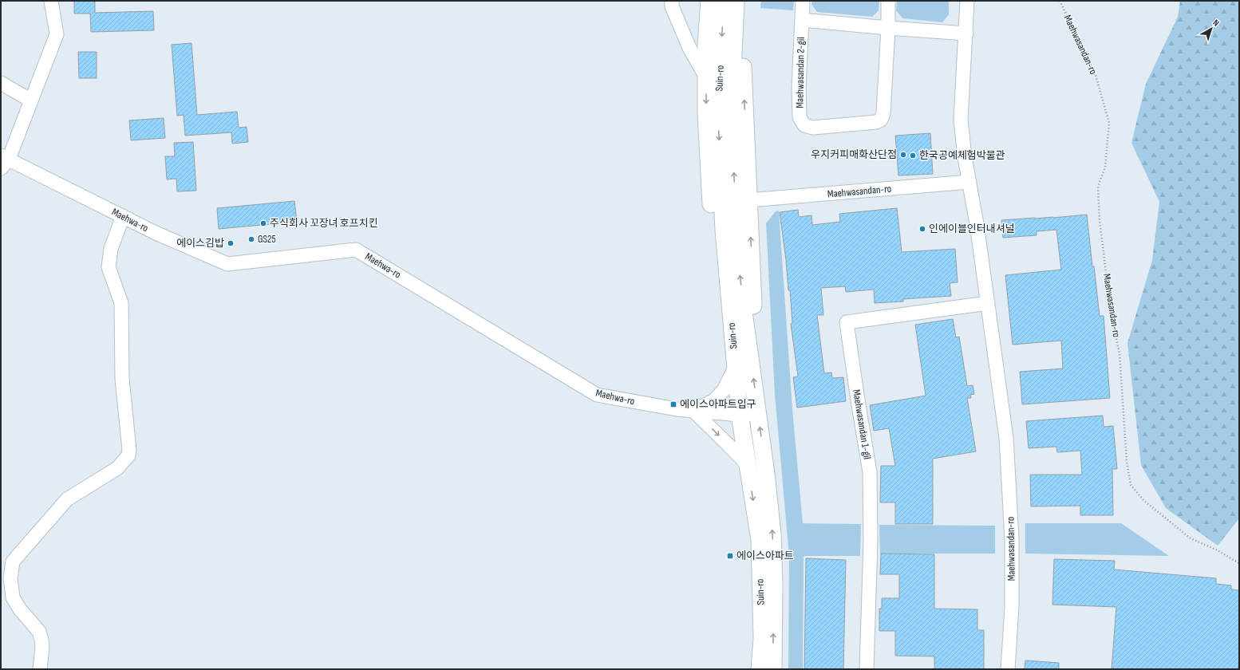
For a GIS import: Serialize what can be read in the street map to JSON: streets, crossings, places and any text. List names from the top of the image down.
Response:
{
  "streets": {
    "main road": ["Suin-ro"],
    "street": [
      "Maehwasandan-ro",
      "Maehwasandan 2-gil",
      "Maehwa-ro",
      "Maehwasandan 1-gil"
    ]
  },
  "crossings": [
    ["Maehwasandan-ro", "Maehwasandan 1-gil"],
    ["Suin-ro", "Maehwa-ro"]
  ],
  "places": {
    "other": [
      "우지커피매화산단점",
      "한국공예체험박물관",
      "주식회사 꼬장녀 호프치킨",
      "인에이블인터내셔널",
      "GS25",
      "에이스김밥"
    ],
    "transit": ["에이스아파트입구", "에이스아파트"]
  },
  "north": "top right"
}
